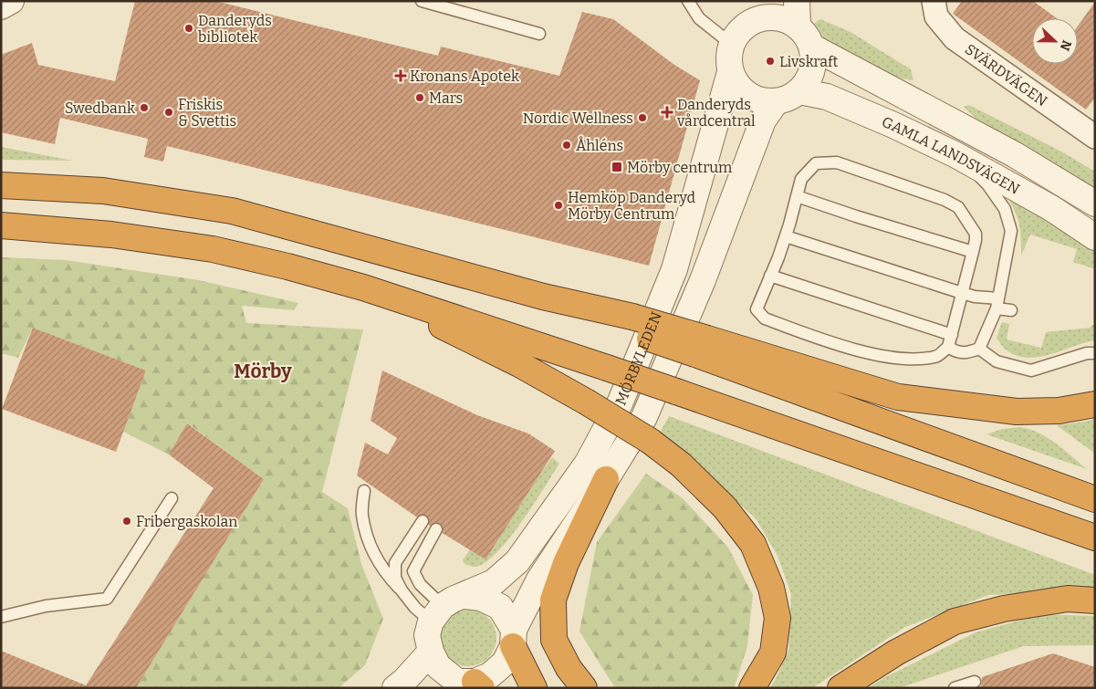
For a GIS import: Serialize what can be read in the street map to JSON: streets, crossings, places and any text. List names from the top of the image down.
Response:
{
  "streets": {
    "street": ["SVÄRDVÄGEN", "GAMLA LANDSVÄGEN", "MÖRBYLEDEN"]
  },
  "crossings": [
    ["GAMLA LANDSVÄGEN", "MÖRBYLEDEN"]
  ],
  "districts": ["Mörby"],
  "places": {
    "other": [
      "Danderyds bibliotek",
      "Livskraft",
      "Mars",
      "Swedbank",
      "Friskis & Svettis",
      "Nordic Wellness",
      "Åhléns",
      "Hemköp Danderyd Mörby Centrum",
      "Fribergaskolan"
    ],
    "health": ["Kronans Apotek", "Danderyds vårdcentral"],
    "transit": ["Mörby centrum"]
  },
  "north": "right"
}
